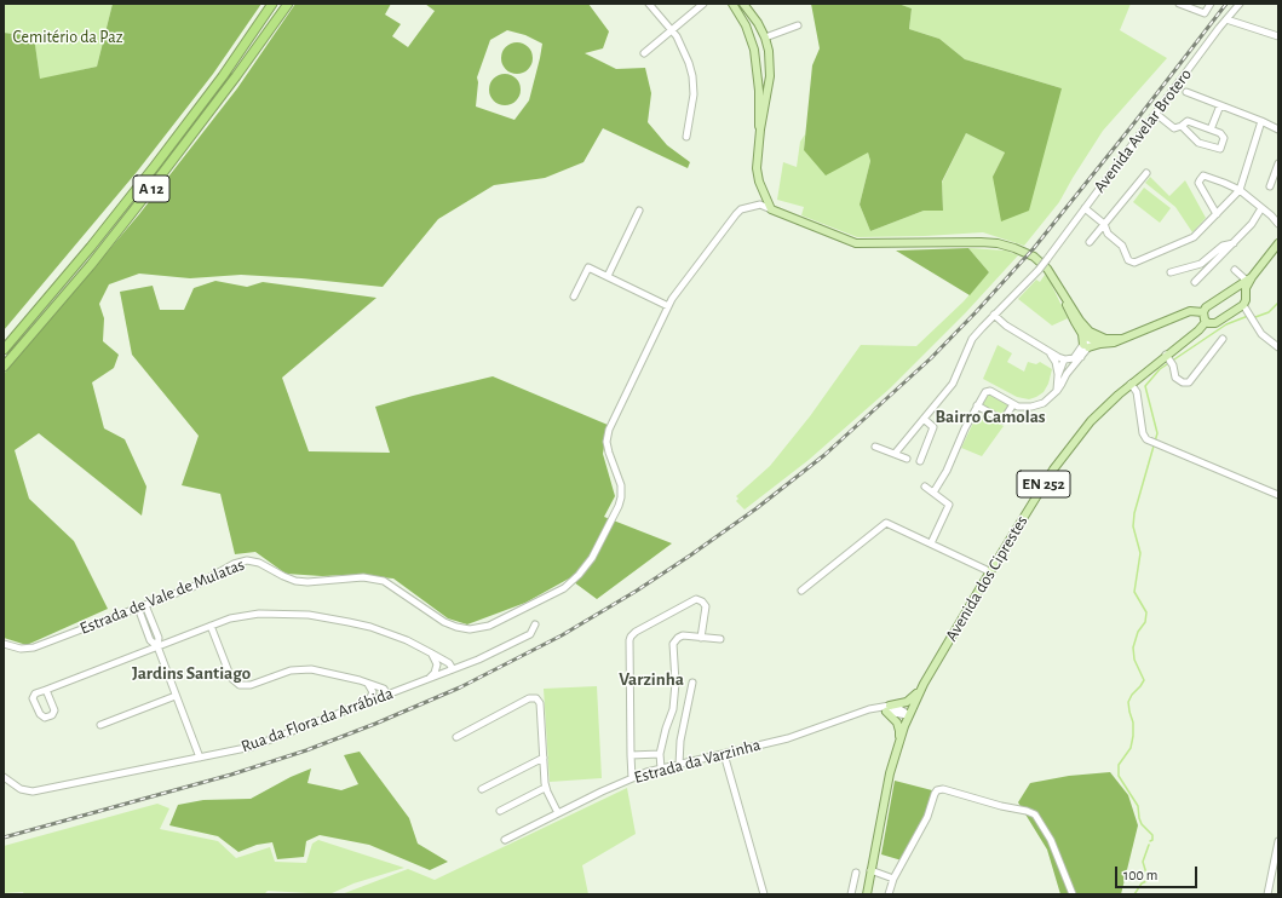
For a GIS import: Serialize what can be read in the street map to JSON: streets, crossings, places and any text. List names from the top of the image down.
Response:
{
  "streets": {
    "highway": ["A 12"],
    "main road": ["EN 252", "Avenida dos Ciprestes", "Estrada de Vale de Mulatas"],
    "street": ["Avenida Avelar Brotero", "Rua da Flora da Arrábida", "Estrada da Varzinha"]
  },
  "districts": ["Bairro Camolas", "Jardins Santiago", "Varzinha"],
  "parks": ["Cemitério da Paz"],
  "scale_bar": "100 m"
}
